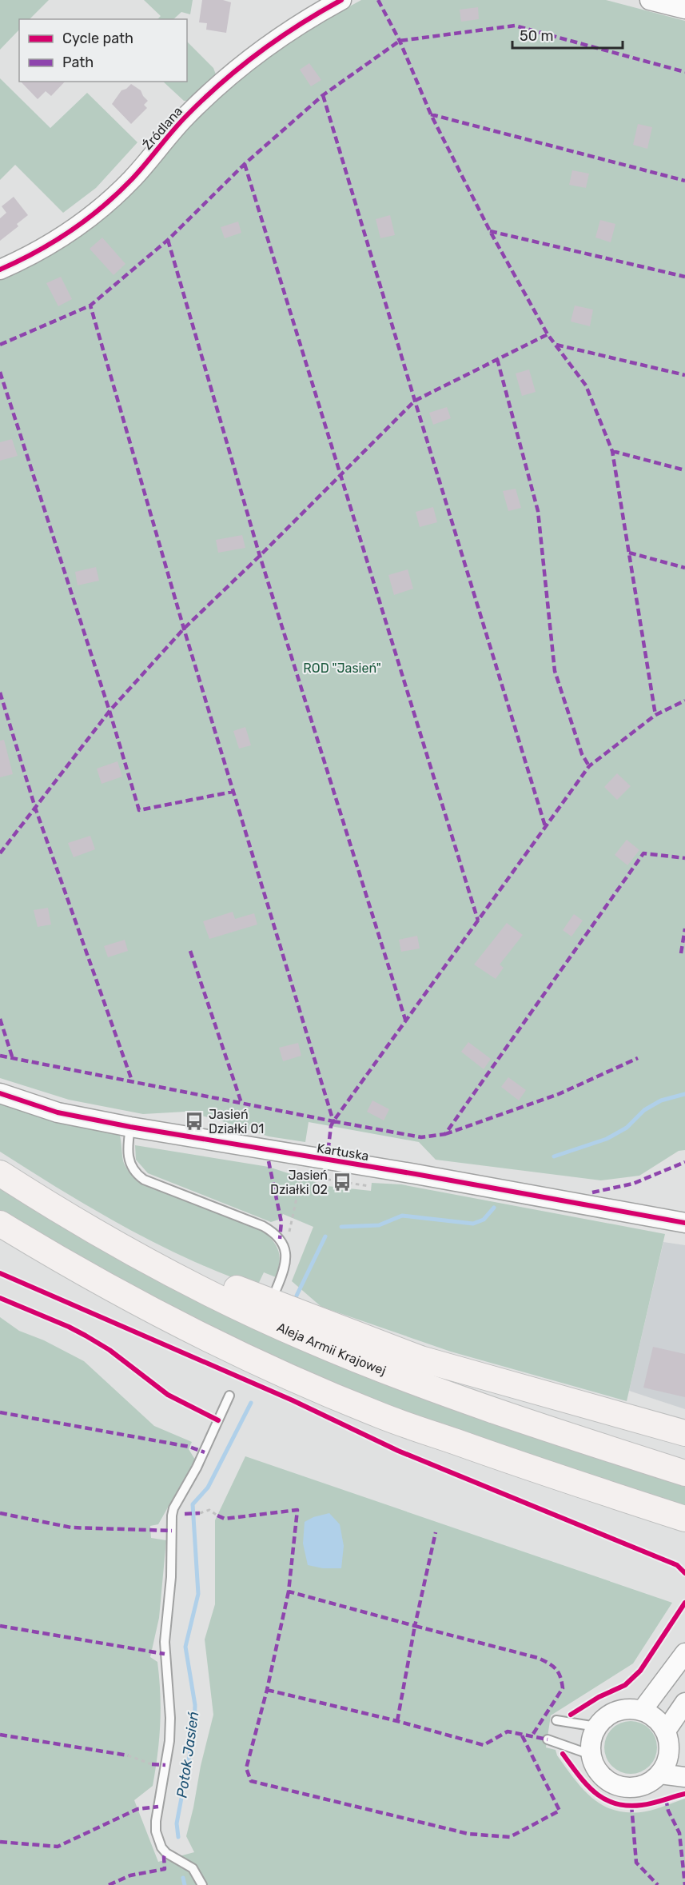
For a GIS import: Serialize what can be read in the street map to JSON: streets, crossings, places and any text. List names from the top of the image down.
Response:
{
  "streets": {
    "main road": ["Aleja Armii Krajowej"],
    "street": ["Źródlana", "Kartuska"]
  },
  "water": ["Potok Jasień"],
  "parks": ["ROD \"Jasień\""],
  "places": {
    "bus stop": ["Jasień Działki 01", "Jasień Działki 02"]
  },
  "legend": ["Cycle path", "Path"],
  "scale_bar": "50 m"
}
